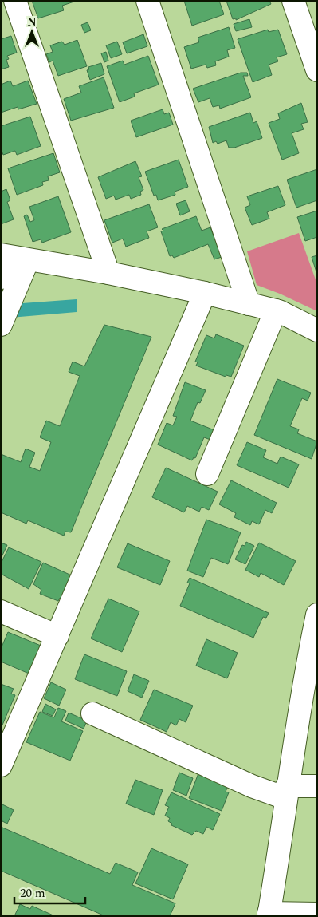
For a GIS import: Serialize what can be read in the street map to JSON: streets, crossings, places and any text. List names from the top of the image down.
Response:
{
  "scale_bar": "20 m",
  "north": "top"
}
